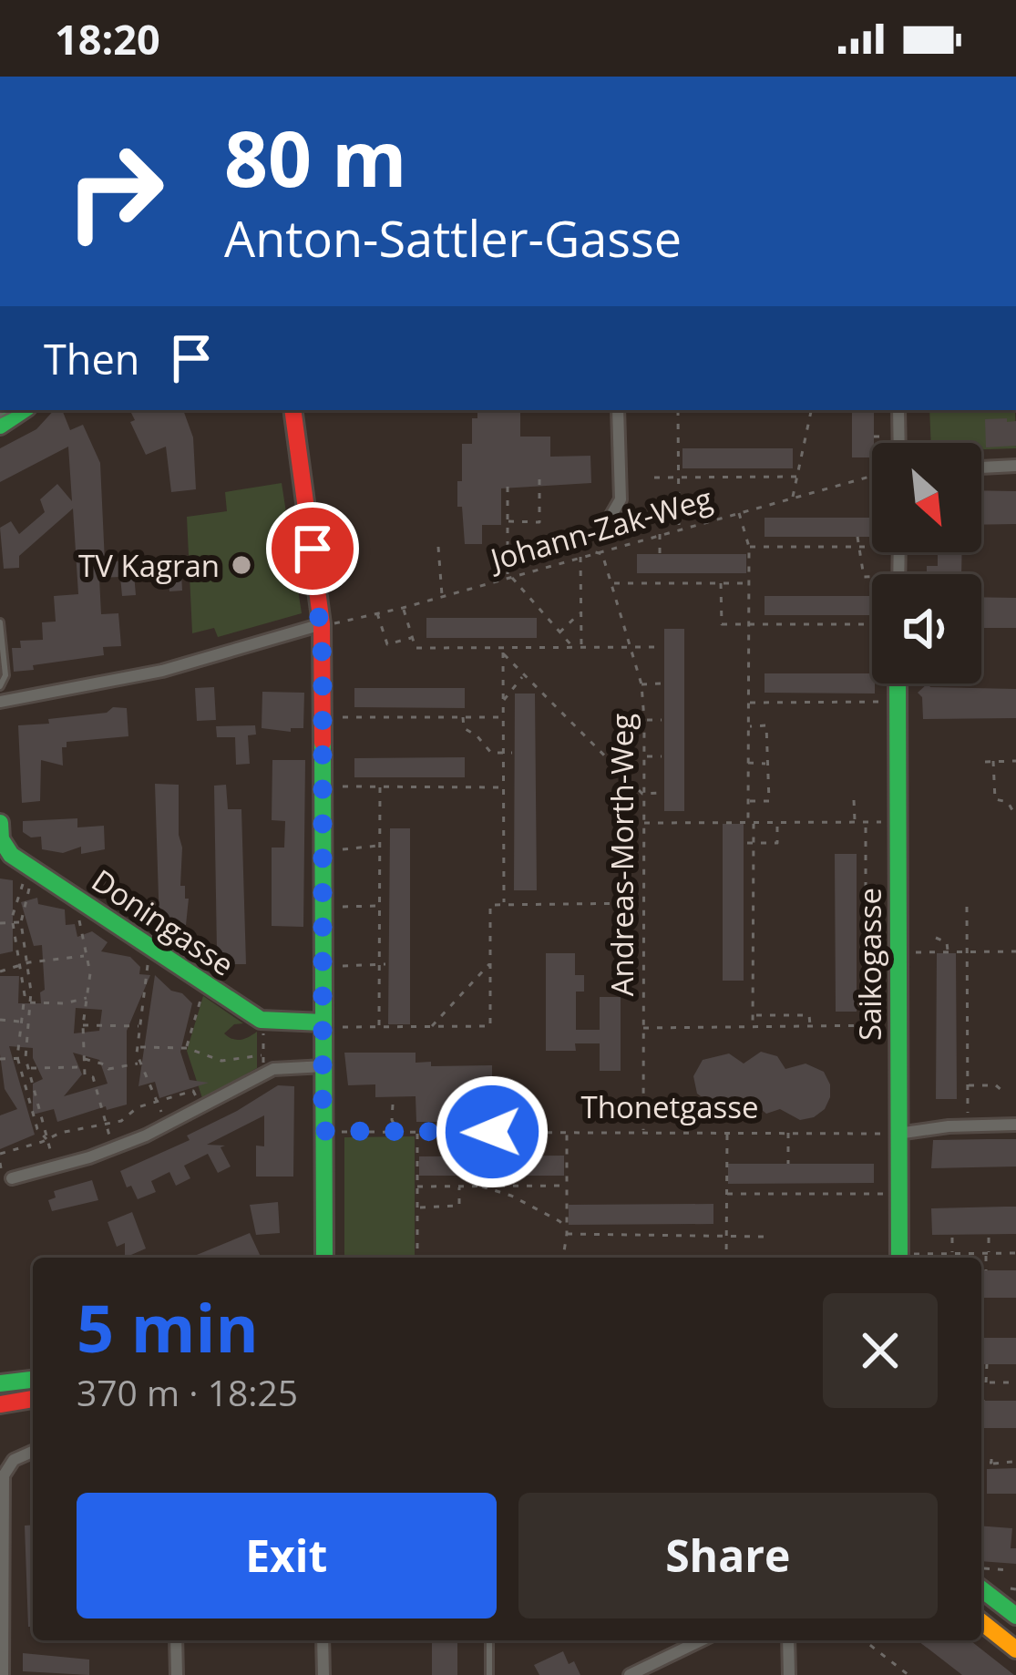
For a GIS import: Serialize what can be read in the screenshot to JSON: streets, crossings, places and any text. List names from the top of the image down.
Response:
{
  "streets": {
    "street": ["Doningasse", "Saikogasse"],
    "path": ["Johann-Zak-Weg", "Andreas-Morth-Weg", "Thonetgasse"]
  },
  "crossings": [
    ["Johann-Zak-Weg", "Andreas-Morth-Weg"],
    ["Andreas-Morth-Weg", "Thonetgasse"],
    ["Saikogasse", "Thonetgasse"]
  ],
  "places": ["TV Kagran"],
  "north": "bottom right",
  "page": {
    "status": "18:20",
    "turn": ["80 m", "Anton-Sattler-Gasse"],
    "then": "Then",
    "heading": ["5 min", "370 m · 18:25"],
    "buttons": ["Exit", "Share"]
  }
}
